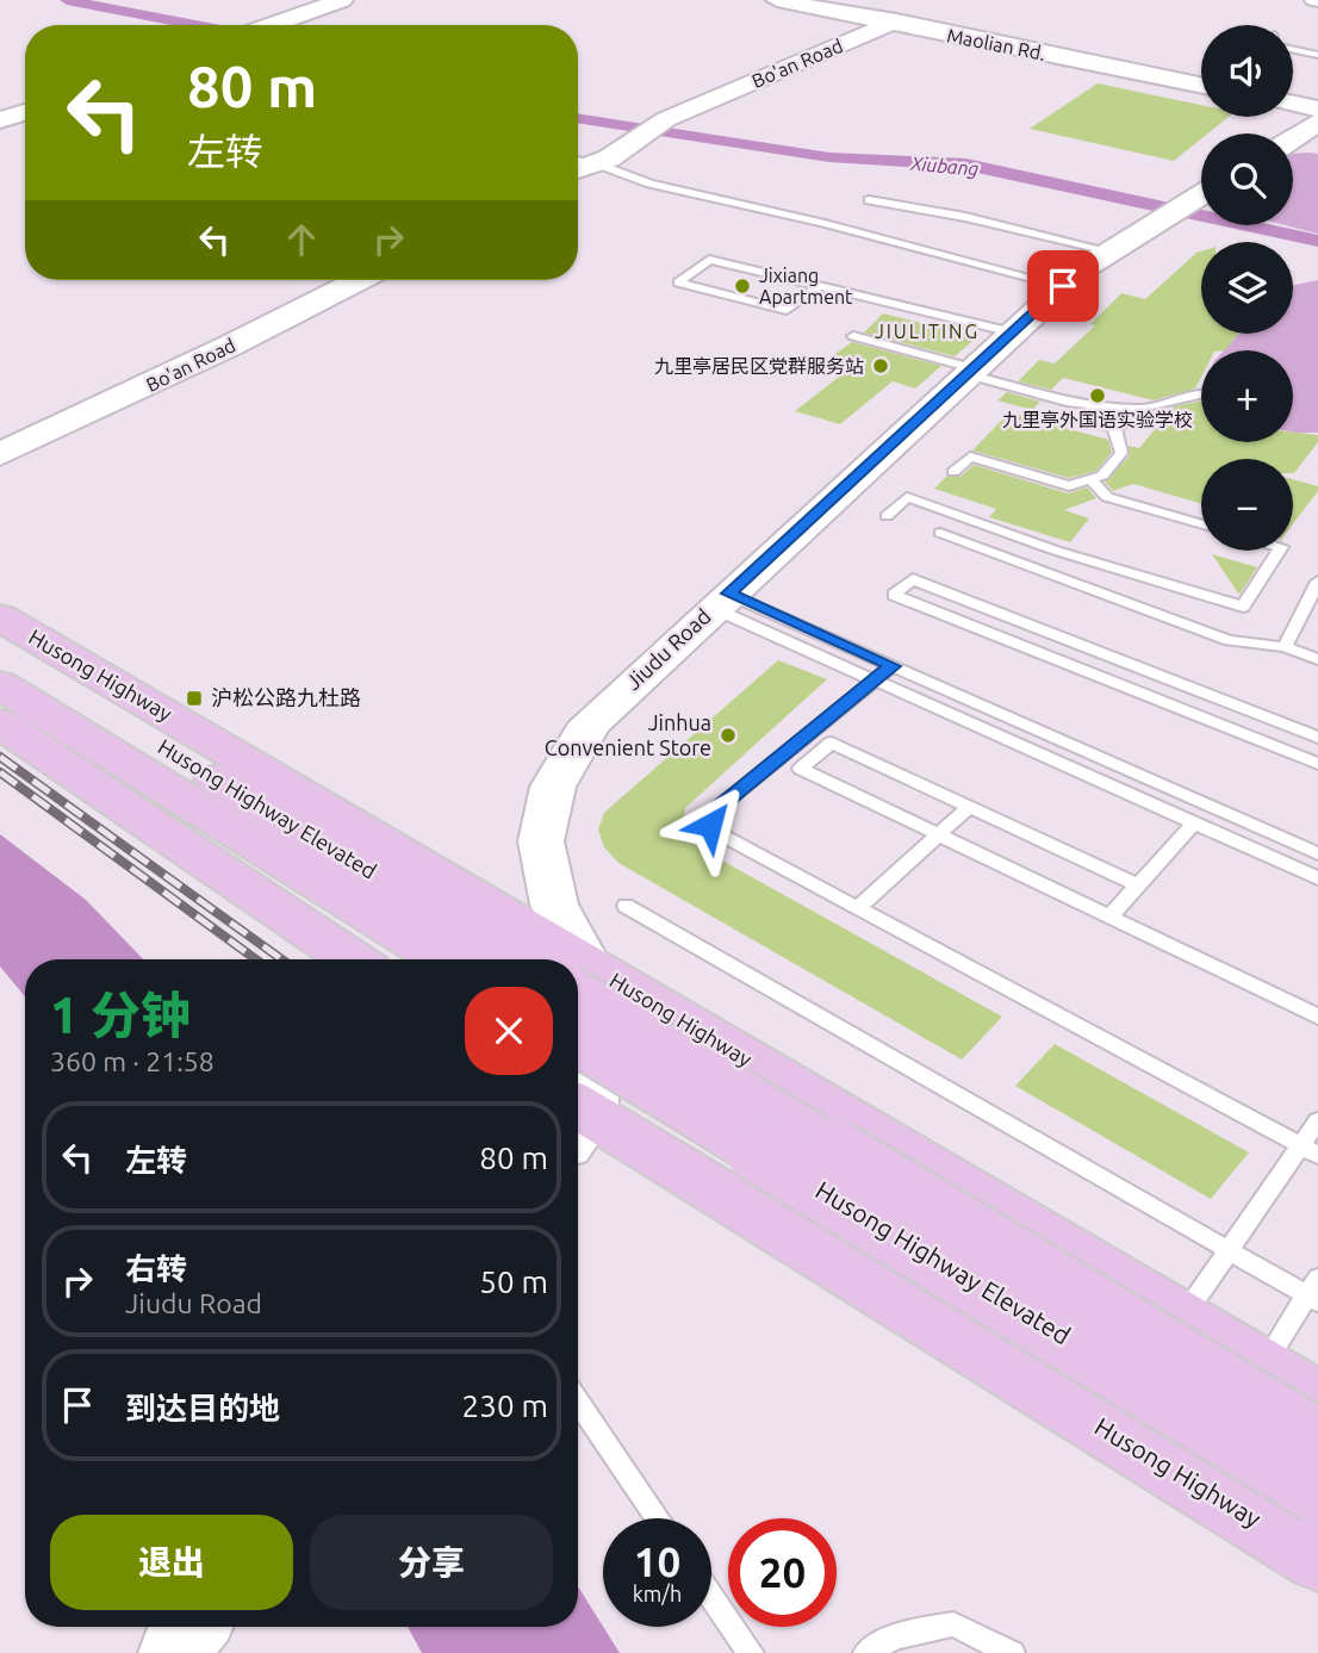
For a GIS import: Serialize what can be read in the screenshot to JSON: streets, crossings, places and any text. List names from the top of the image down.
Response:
{
  "streets": {
    "main road": ["Husong Highway", "Husong Highway Elevated"],
    "street": ["Maolian Rd.", "Bo'an Road", "Jiudu Road"]
  },
  "crossings": [
    ["Maolian Rd.", "Bo'an Road"]
  ],
  "districts": ["JIULITING"],
  "water": ["Xiubang"],
  "places": {
    "other": [
      "Jixiang Apartment",
      "九里亭居民区党群服务站",
      "九里亭外国语实验学校",
      "Jinhua Convenient Store"
    ],
    "transit": ["沪松公路九杜路"]
  },
  "page": {
    "map_buttons": ["+", "−"],
    "turn": ["80 m", "左转"],
    "heading": ["1 分钟", "360 m · 21:58"],
    "list": [
      {
        "name": "左转",
        "value": "80 m"
      },
      {
        "name": "右转",
        "note": "Jiudu Road",
        "value": "50 m"
      },
      {
        "name": "到达目的地",
        "value": "230 m"
      }
    ],
    "buttons": ["退出", "分享"],
    "speed": "10 km/h",
    "limit": "20"
  }
}
